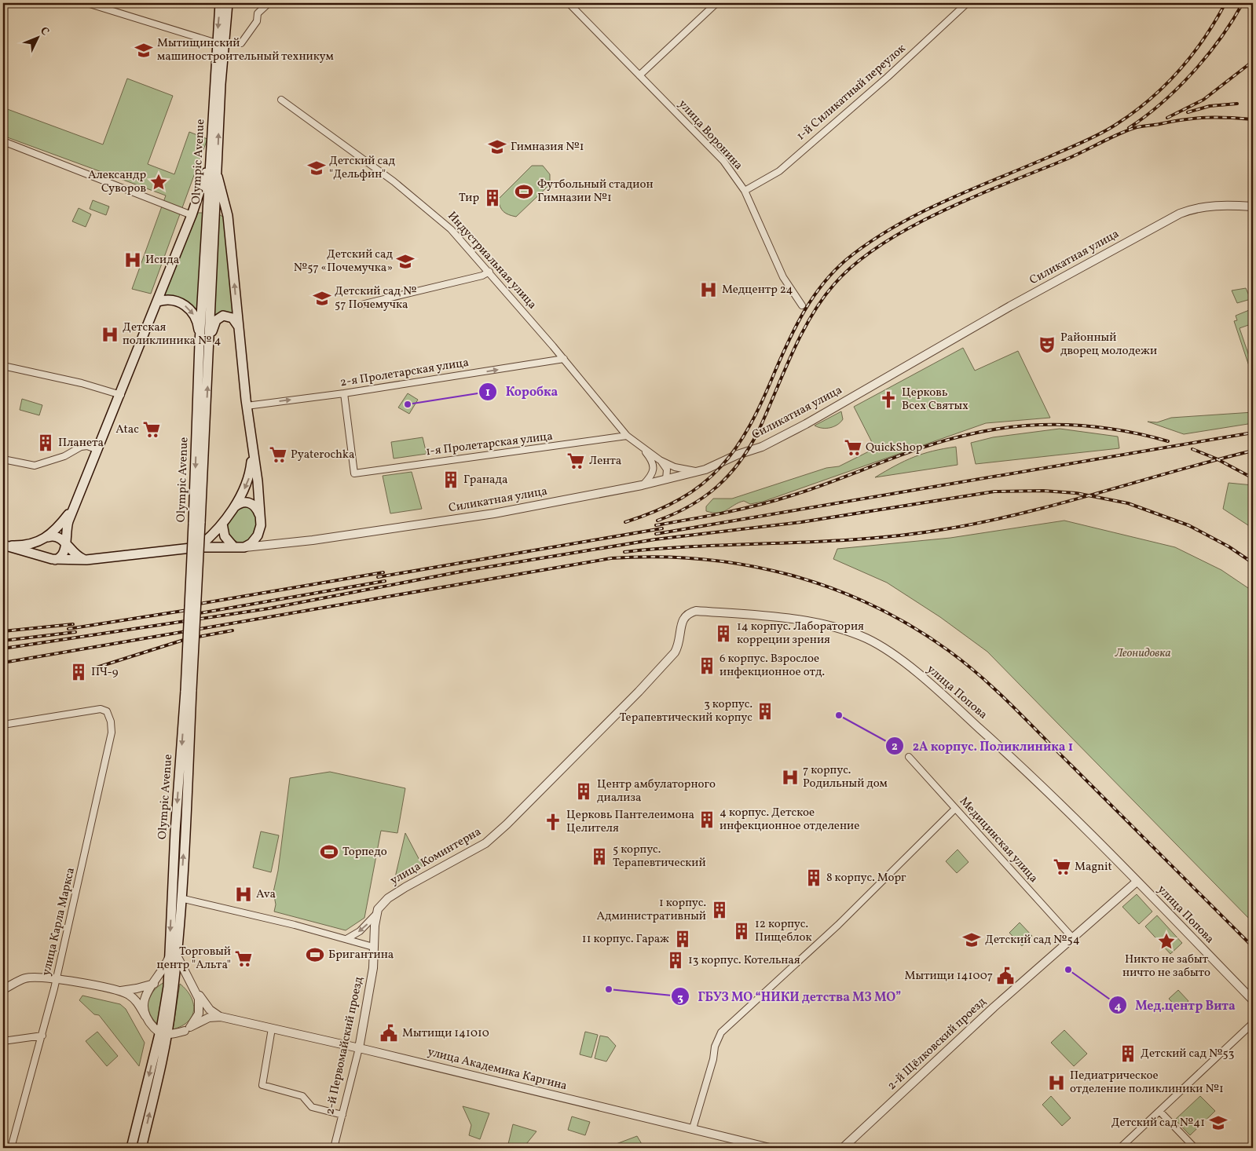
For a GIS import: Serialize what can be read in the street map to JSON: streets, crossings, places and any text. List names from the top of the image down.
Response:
{
  "streets": {
    "main road": ["Olympic Avenue"],
    "street": [
      "1-й Силикатный переулок",
      "улица Воронина",
      "Силикатная улица",
      "Индустриальная улица",
      "2-я Пролетарская улица",
      "1-я Пролетарская улица",
      "улица Попова",
      "Медицинская улица",
      "улица Коминтерна",
      "улица Карла Маркса",
      "2-й Щёлковский проезд",
      "2-й Первомайский проезд",
      "улица Академика Каргина"
    ]
  },
  "crossings": [
    ["1-й Силикатный переулок", "улица Воронина"],
    ["Силикатная улица", "Индустриальная улица"],
    ["Индустриальная улица", "2-я Пролетарская улица"],
    ["Индустриальная улица", "1-я Пролетарская улица"],
    ["2-я Пролетарская улица", "1-я Пролетарская улица"],
    ["улица Попова", "улица Коминтерна"],
    ["улица Попова", "2-й Щёлковский проезд"],
    ["Медицинская улица", "2-й Щёлковский проезд"],
    ["2-й Первомайский проезд", "улица Академика Каргина"]
  ],
  "one_way": ["2-я Пролетарская улица"],
  "parks": ["Леонидовка"],
  "places": {
    "school or university": [
      "Мытищинский машиностроительный техникум",
      "Гимназия №1",
      "Детский сад \"Дельфин\"",
      "Детский сад №57 «Почемучка»",
      "Детский сад № 57 Почемучка",
      "Детский сад №54",
      "Детский сад №41"
    ],
    "place": ["Александр Суворов", "Никто не забыт ничто не забыто"],
    "sports": ["Футбольный стадион Гимназии №1", "Торпедо", "Бригантина"],
    "building": [
      "Тир",
      "Планета",
      "Гранада",
      "14 корпус. Лаборатория корреции зрения",
      "6 корпус. Взрослое инфекционное отд.",
      "ПЧ-9",
      "3 корпус. Терапевтический корпус",
      "Центр амбулаторного диализа",
      "4 корпус. Детское инфекционное отделение",
      "5 корпус. Терапевтический",
      "8 корпус. Морг",
      "1 корпус. Административный",
      "12 корпус. Пищеблок",
      "11 корпус. Гараж",
      "13 корпус. Котельная",
      "Детский сад №53"
    ],
    "hospital": [
      "Исида",
      "Медцентр 24",
      "Детская поликлиника № 4",
      "7 корпус. Родильный дом",
      "Ava",
      "Педиатрическое отделение поликлиники №1"
    ],
    "theatre": ["Районный дворец молодежи"],
    "church": ["Церковь Всех Святых", "Церковь Пантелеимона Целителя"],
    "other": [
      "Коробка",
      "2А корпус. Поликлиника 1",
      "Мед.центр Вита",
      "ГБУЗ МО “НИКИ детства МЗ МО”"
    ],
    "supermarket": [
      "Atac",
      "QuickShop",
      "Pyaterochka",
      "Лента",
      "Magnit",
      "Торговый центр \"Альта\""
    ],
    "public building": ["Мытищи 141007", "Мытищи 141010"]
  },
  "north": "top right"
}
